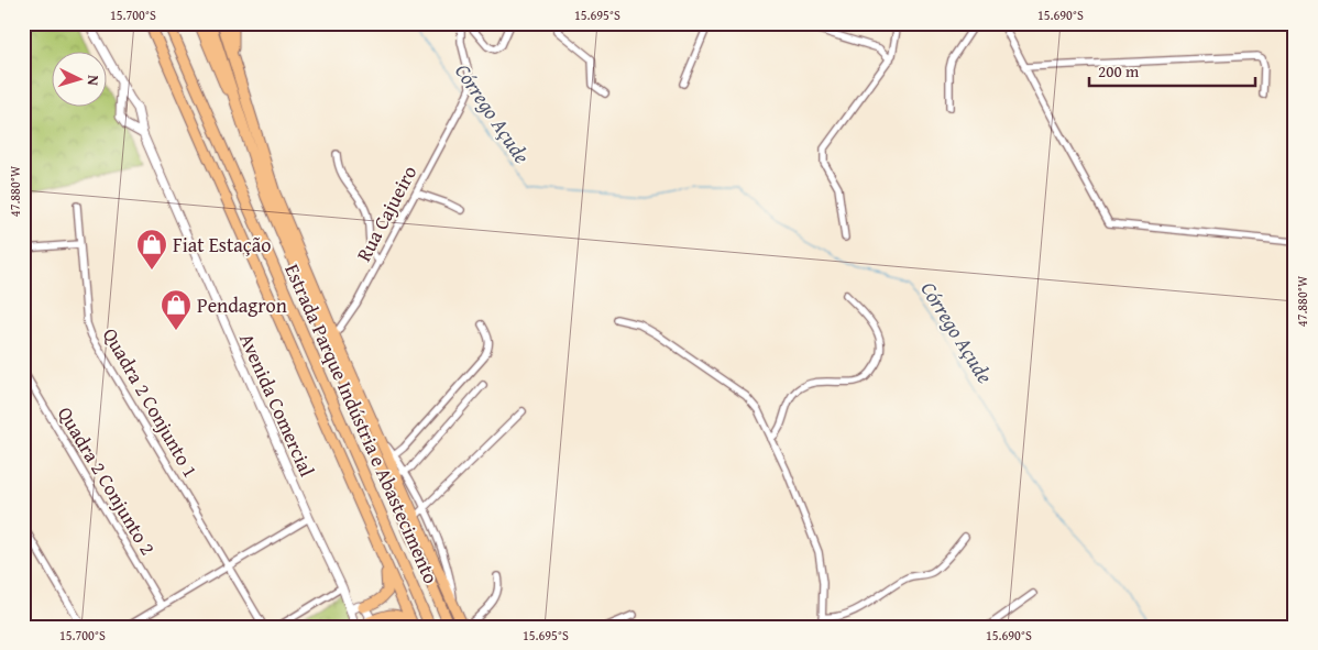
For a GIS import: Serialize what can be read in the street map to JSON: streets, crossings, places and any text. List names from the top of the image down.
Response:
{
  "streets": {
    "main road": ["Estrada Parque Indústria e Abastecimento"],
    "street": [
      "Rua Cajueiro",
      "Quadra 2 Conjunto 1",
      "Avenida Comercial",
      "Quadra 2 Conjunto 2"
    ]
  },
  "water": ["Córrego Açude"],
  "places": {
    "shop": ["Fiat Estação", "Pendagron"]
  },
  "scale_bar": "200 m",
  "north": "right",
  "coordinates": [
    "15.700°S",
    "15.695°S",
    "15.690°S",
    "47.880°W"
  ]
}
